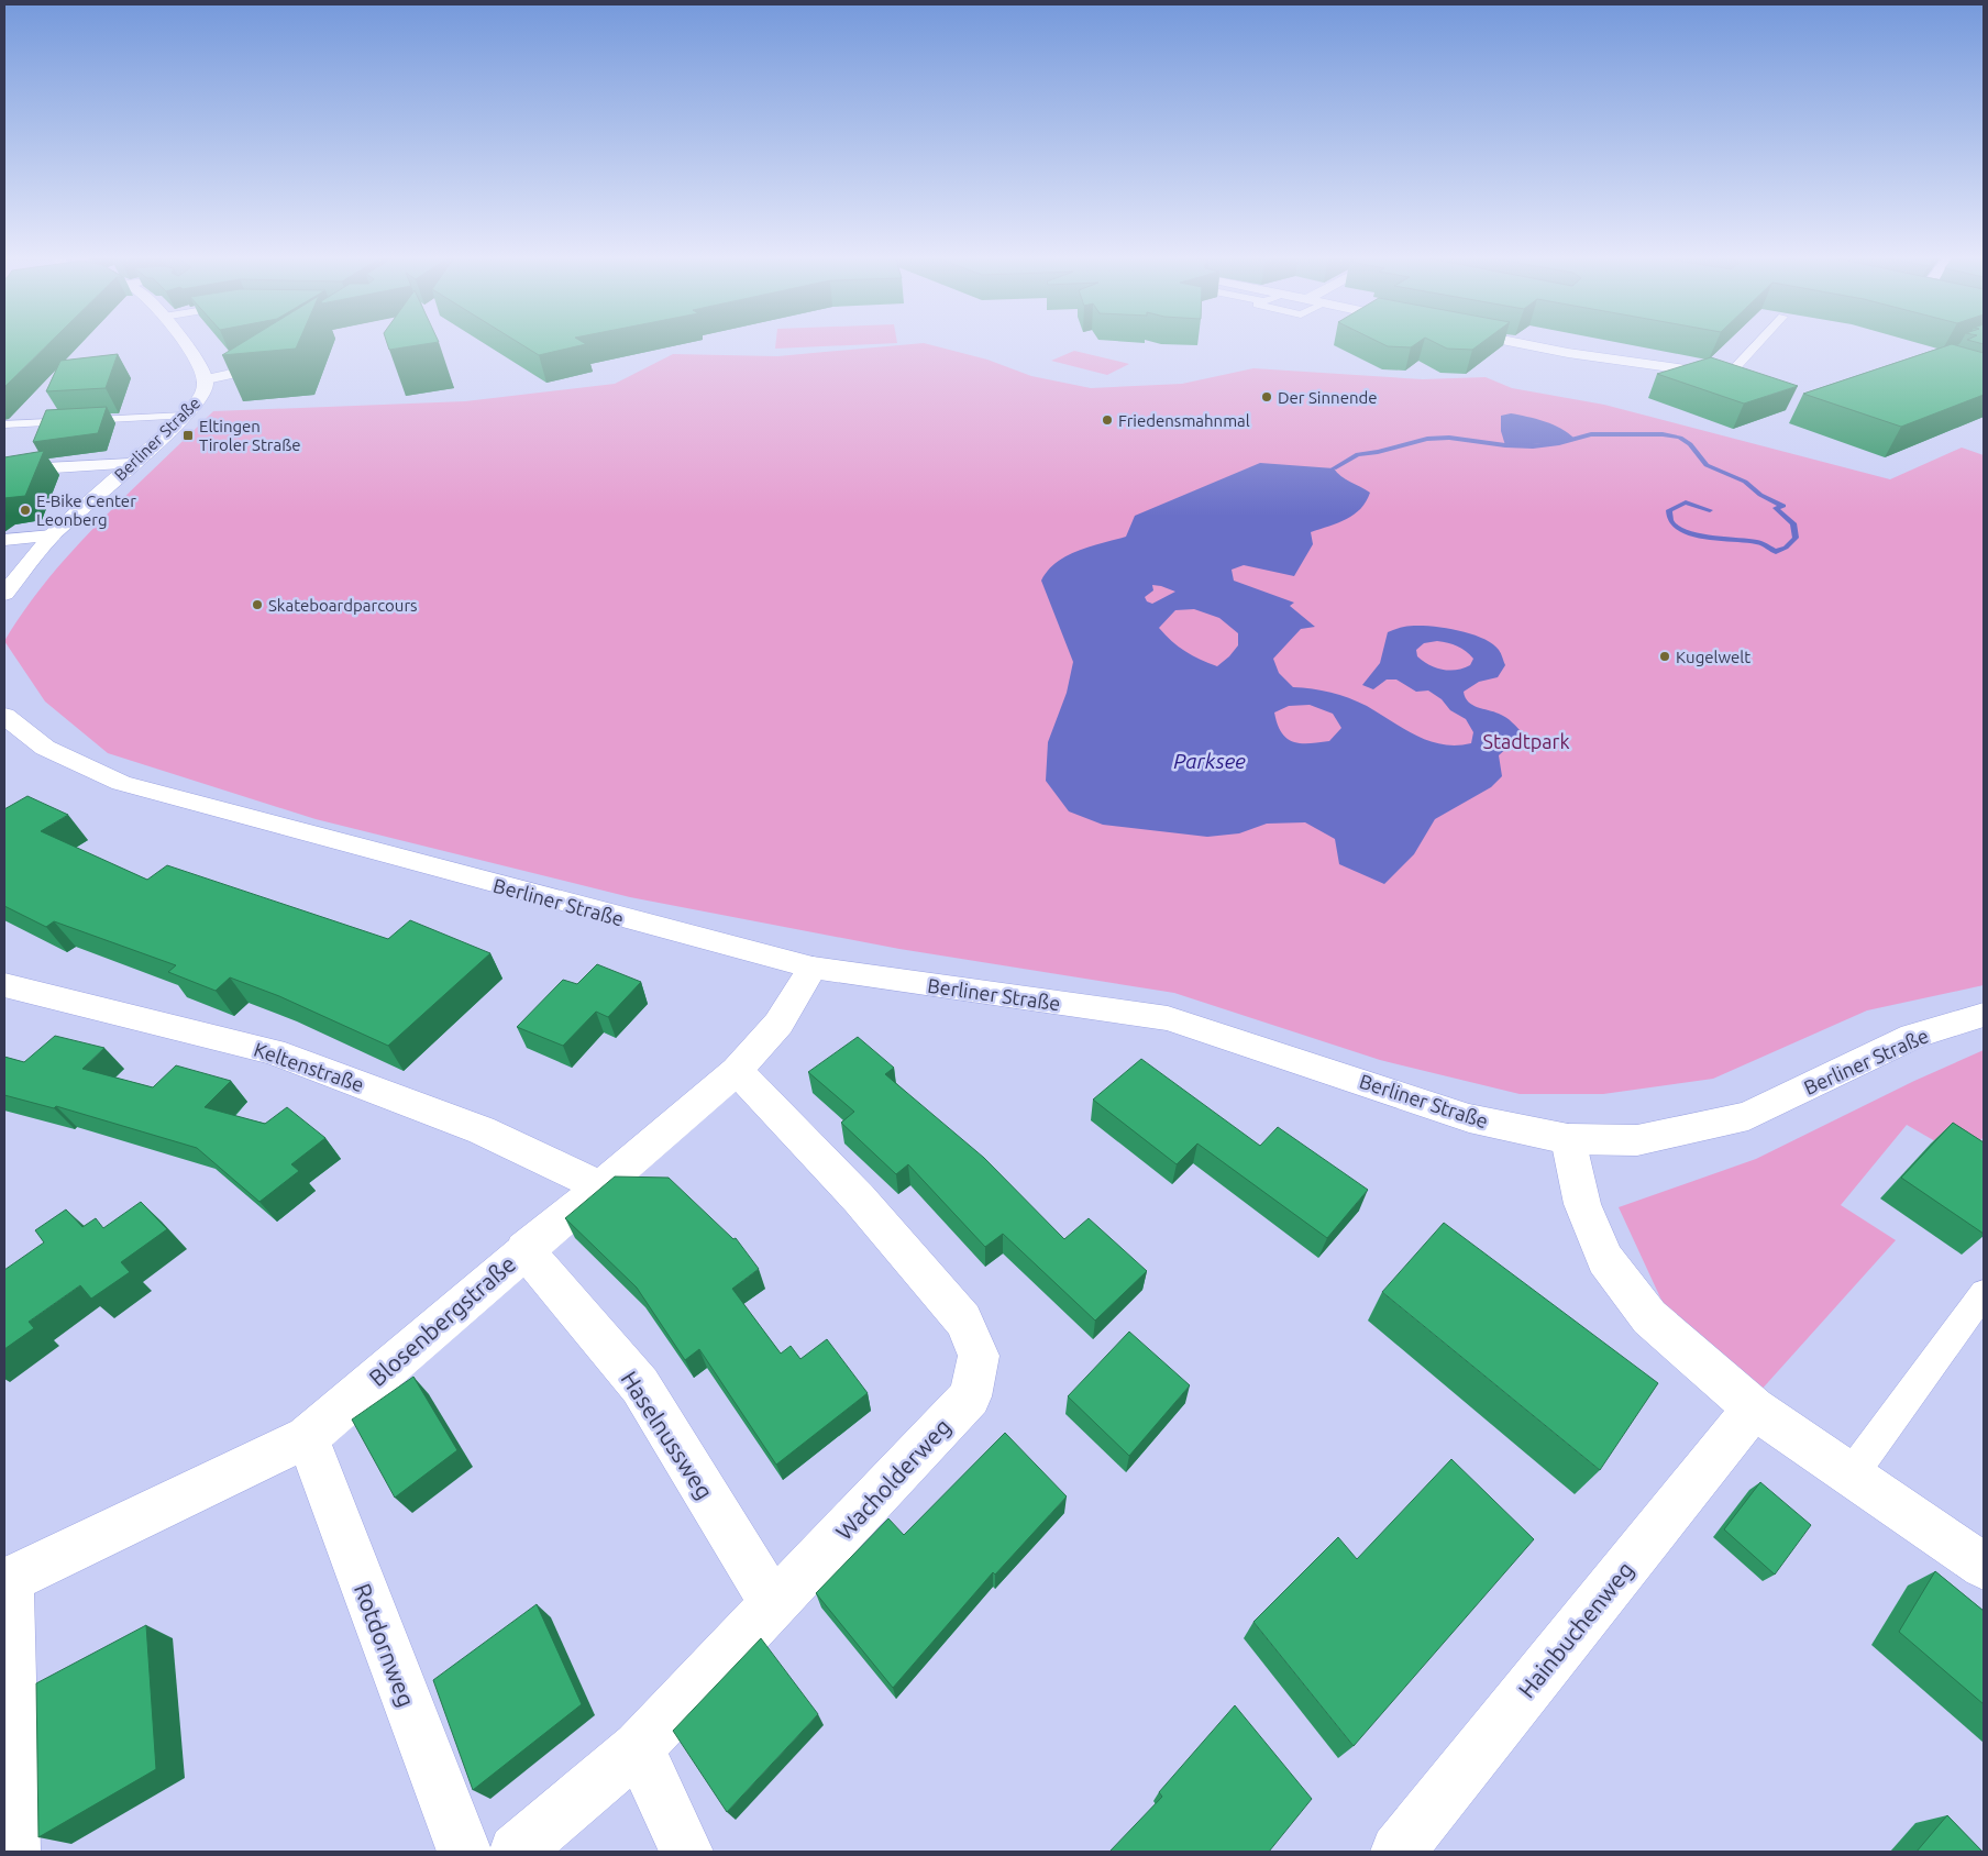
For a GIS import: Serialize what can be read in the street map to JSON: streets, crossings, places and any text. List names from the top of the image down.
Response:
{
  "streets": {
    "street": [
      "Berliner Straße",
      "Keltenstraße",
      "Blosenbergstraße",
      "Haselnussweg",
      "Wacholderweg",
      "Hainbuchenweg",
      "Rotdornweg"
    ]
  },
  "crossings": [
    ["Berliner Straße", "Blosenbergstraße"],
    ["Keltenstraße", "Blosenbergstraße"],
    ["Blosenbergstraße", "Haselnussweg"],
    ["Blosenbergstraße", "Wacholderweg"],
    ["Blosenbergstraße", "Rotdornweg"],
    ["Haselnussweg", "Wacholderweg"]
  ],
  "water": ["Parksee"],
  "parks": ["Stadtpark"],
  "places": {
    "other": [
      "Der Sinnende",
      "Friedensmahnmal",
      "E-Bike Center Leonberg",
      "Skateboardparcours",
      "Kugelwelt"
    ],
    "transit": ["Eltingen Tiroler Straße"]
  }
}
